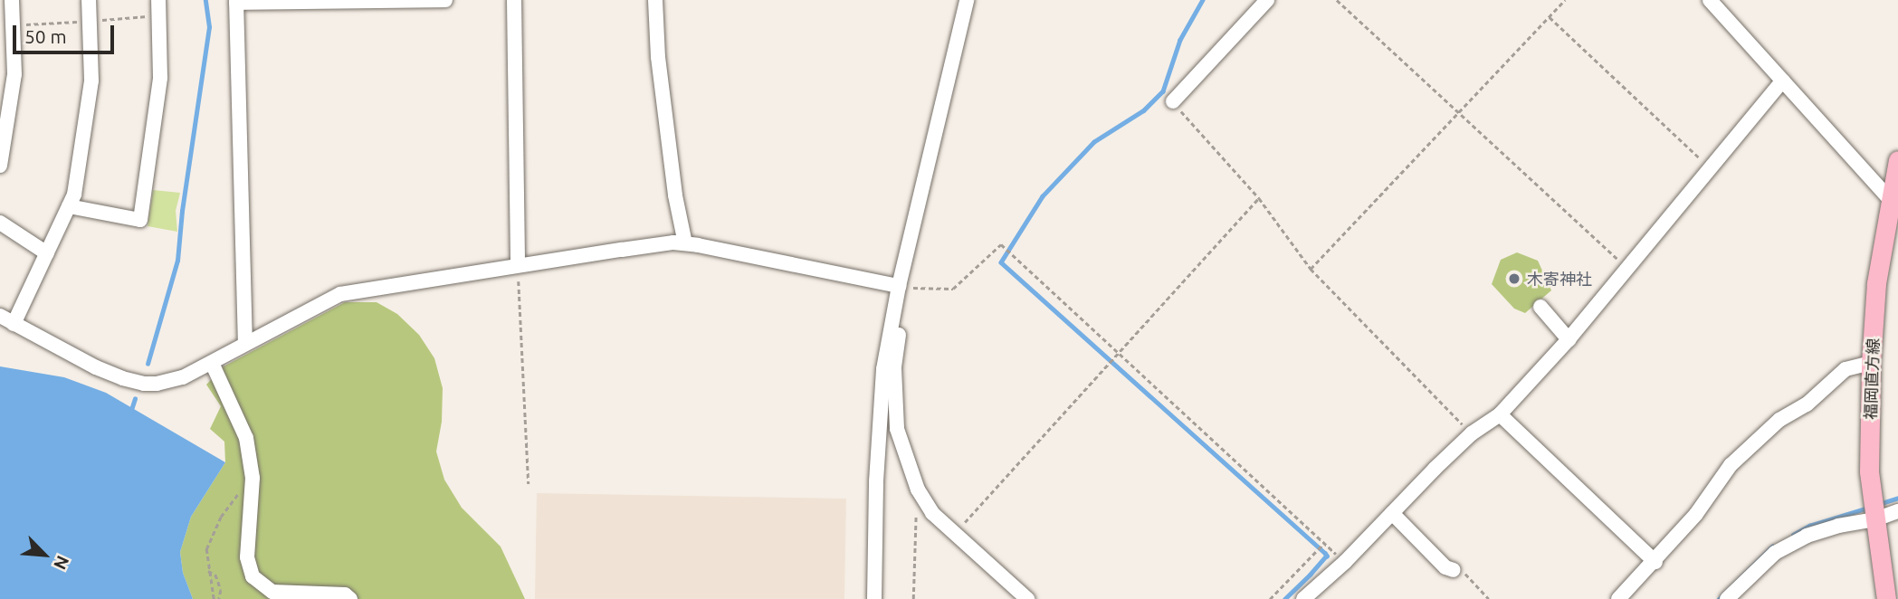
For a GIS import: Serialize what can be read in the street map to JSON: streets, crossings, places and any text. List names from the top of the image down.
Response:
{
  "streets": {
    "main road": ["福岡直方線"]
  },
  "places": ["木寄神社"],
  "scale_bar": "50 m",
  "north": "bottom right"
}
